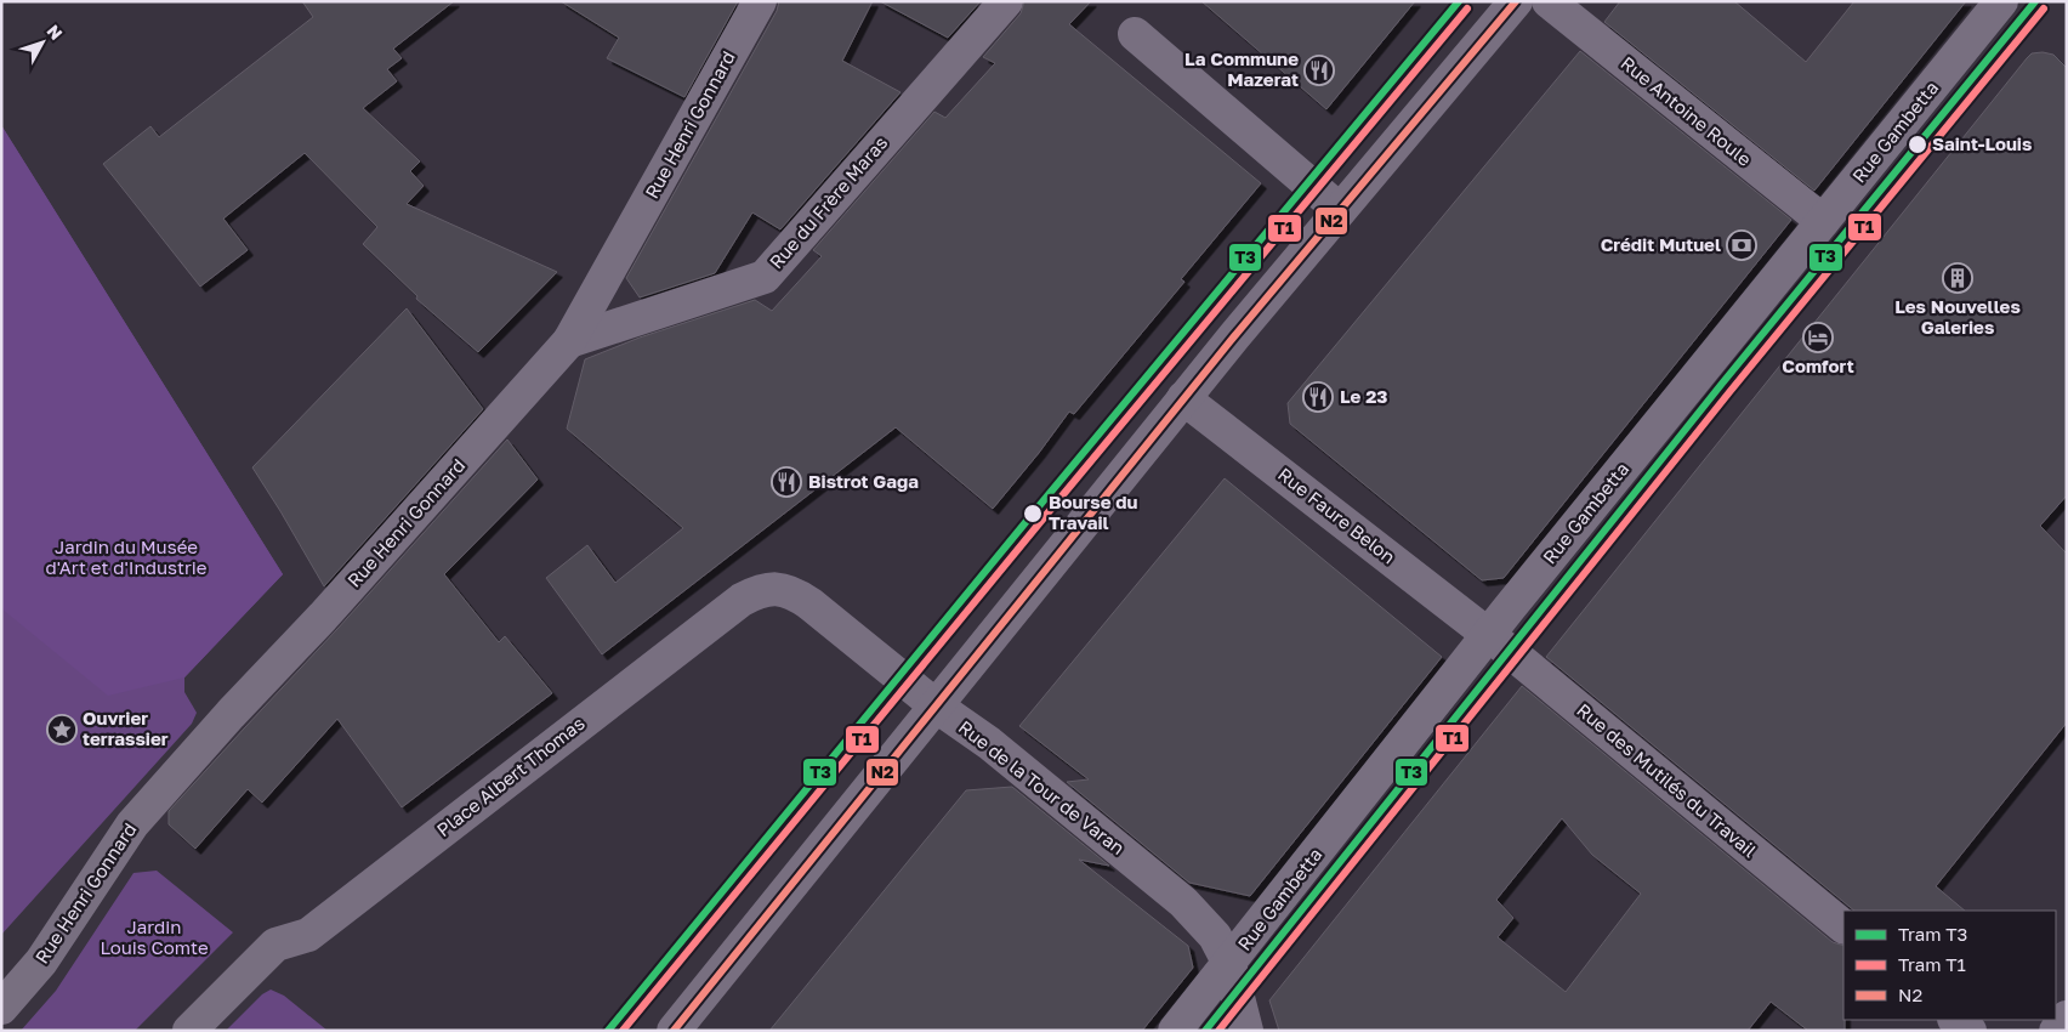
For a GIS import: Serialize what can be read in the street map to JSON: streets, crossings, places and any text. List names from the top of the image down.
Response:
{
  "streets": {
    "street": [
      "Rue Antoine Roule",
      "Rue Henri Gonnard",
      "Rue Gambetta",
      "Rue du Frère Maras",
      "Rue Faure Belon",
      "Place Albert Thomas",
      "Rue des Mutilés du Travail",
      "Rue de la Tour de Varan"
    ]
  },
  "crossings": [
    ["Rue Antoine Roule", "Rue Gambetta"],
    ["Rue Henri Gonnard", "Rue du Frère Maras"],
    ["Rue Gambetta", "Rue Faure Belon"],
    ["Rue Gambetta", "Rue des Mutilés du Travail"],
    ["Rue Gambetta", "Rue de la Tour de Varan"],
    ["Rue Faure Belon", "Rue des Mutilés du Travail"],
    ["Place Albert Thomas", "Rue de la Tour de Varan"]
  ],
  "parks": ["Jardin du Musée d'Art et d'Industrie", "Jardin Louis Comte"],
  "places": {
    "restaurant": ["La Commune Mazerat", "Le 23", "Bistrot Gaga"],
    "other": ["Saint-Louis", "Bourse du Travail"],
    "bank": ["Crédit Mutuel"],
    "building": ["Les Nouvelles Galeries"],
    "hotel": ["Comfort"],
    "place": ["Ouvrier terrassier"]
  },
  "lines": ["tram line T3", "transit line N2", "tram line T1"],
  "legend": ["Tram T3", "Tram T1", "N2"],
  "north": "top right"
}
